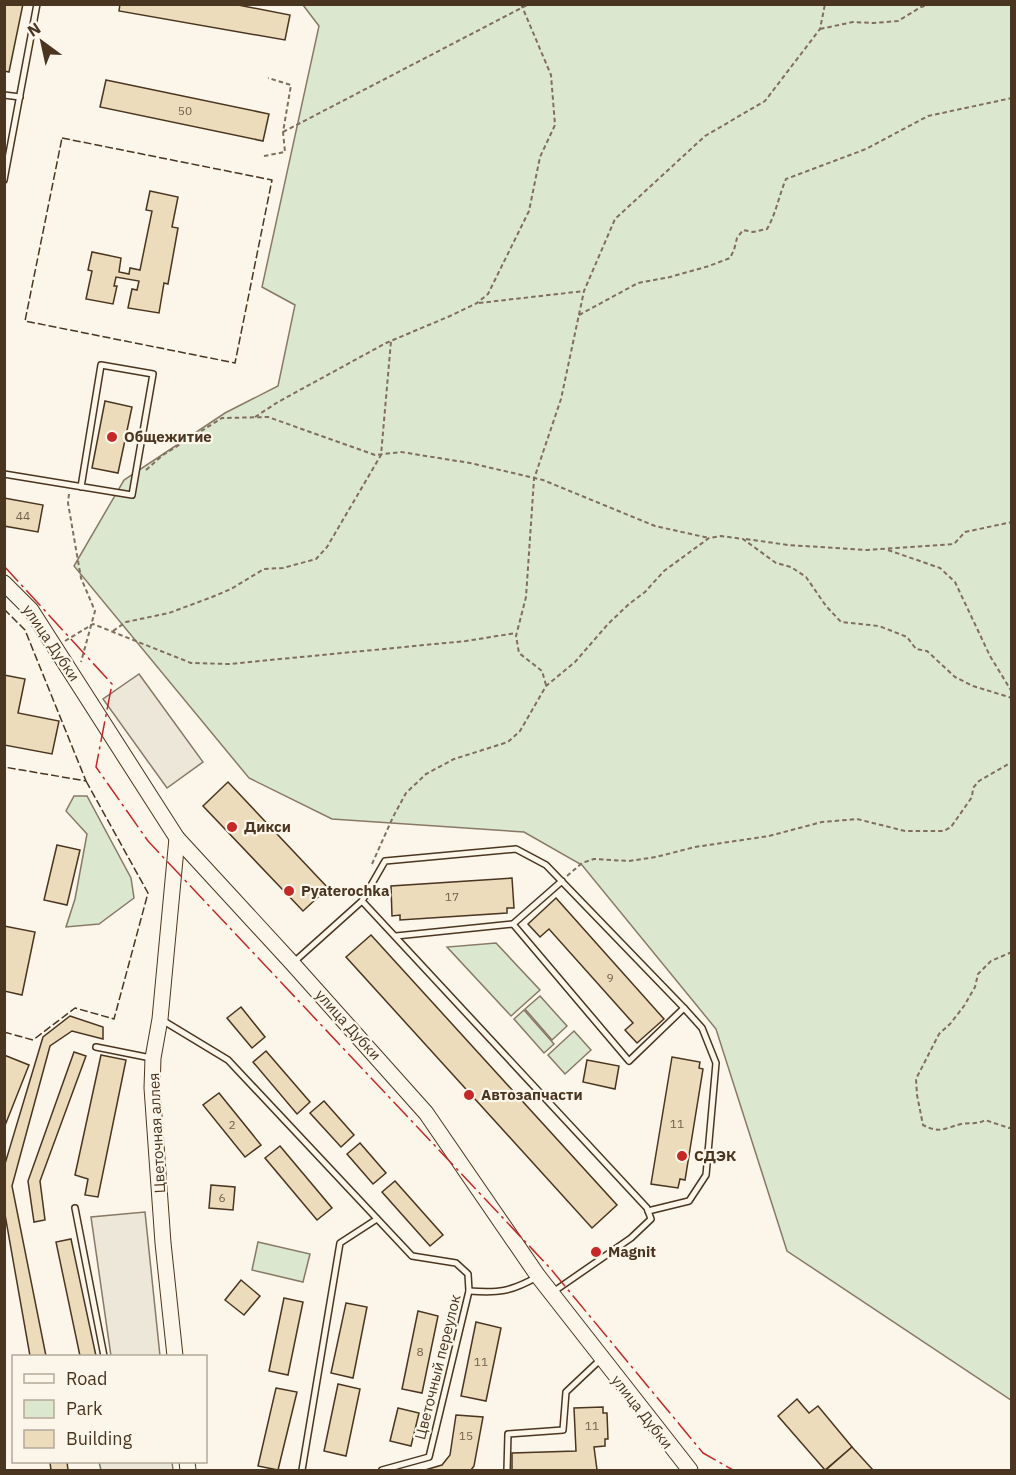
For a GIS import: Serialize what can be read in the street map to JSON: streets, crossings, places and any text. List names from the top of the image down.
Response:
{
  "streets": {
    "street": ["улица Дубки", "Цветочная аллея"],
    "lane": ["Цветочный переулок"]
  },
  "crossings": [
    ["улица Дубки", "Цветочная аллея"],
    ["Цветочная аллея", "Цветочный переулок"]
  ],
  "places": [
    "Общежитие",
    "Дикси",
    "Pyaterochka",
    "Автозапчасти",
    "СДЭК",
    "Magnit"
  ],
  "house_numbers": [
    "50",
    "44",
    "17",
    "9",
    "11",
    "2",
    "6",
    "8",
    "11",
    "11",
    "15"
  ],
  "legend": ["Road", "Park", "Building"],
  "north": "top left"
}
